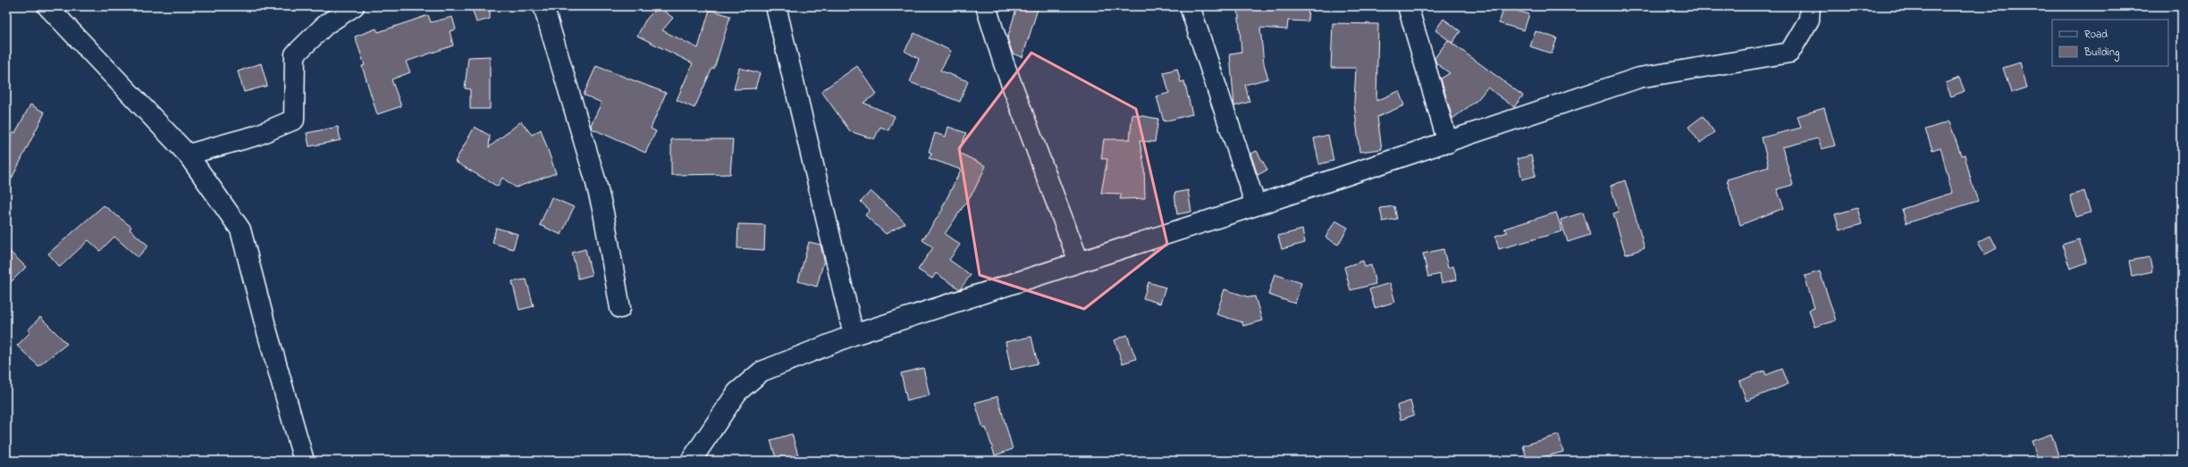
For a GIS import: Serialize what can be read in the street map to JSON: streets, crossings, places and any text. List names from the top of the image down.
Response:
{
  "legend": ["Road", "Building"]
}
